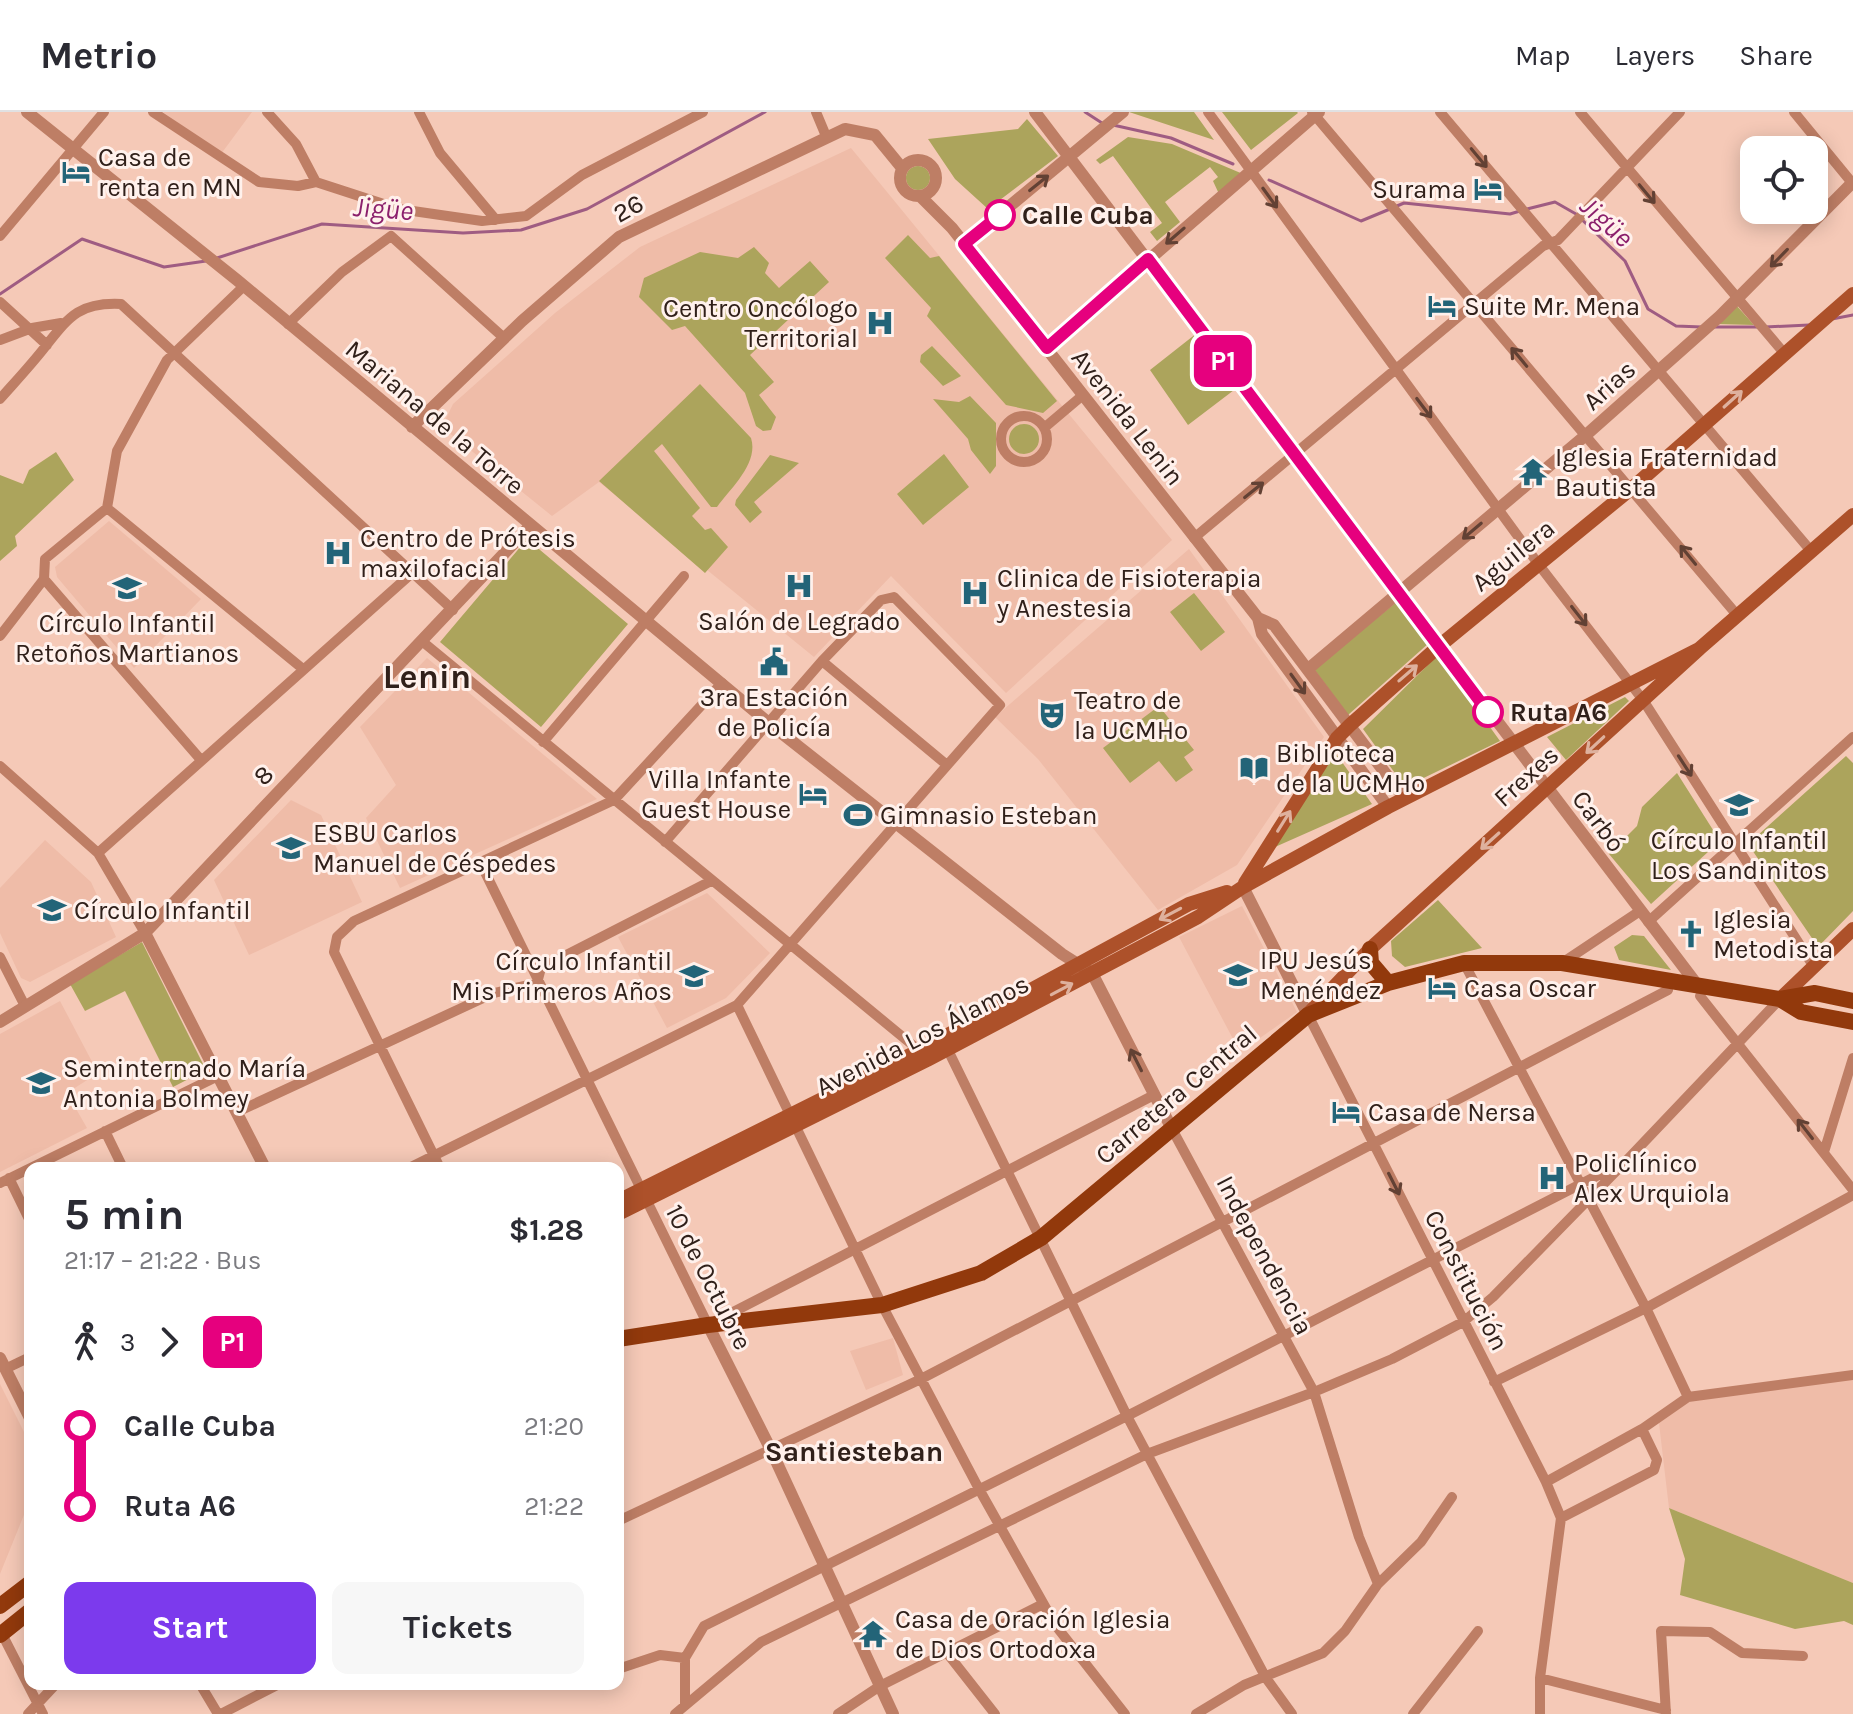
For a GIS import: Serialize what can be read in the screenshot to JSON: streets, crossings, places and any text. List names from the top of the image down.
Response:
{
  "streets": {
    "main road": [
      "Aguilera",
      "Frexes",
      "Avenida Los Álamos",
      "Carretera Central"
    ],
    "street": [
      "26",
      "Arias",
      "Mariana de la Torre",
      "Avenida Lenin",
      "8",
      "Carbó",
      "Independencia",
      "10 de Octubre",
      "Constitución"
    ]
  },
  "crossings": [
    ["26", "Mariana de la Torre"],
    ["26", "Avenida Lenin"],
    ["Arias", "Avenida Lenin"],
    ["Arias", "Carbó"],
    ["Mariana de la Torre", "8"],
    ["Mariana de la Torre", "Avenida Los Álamos"],
    ["Avenida Lenin", "Aguilera"],
    ["Avenida Lenin", "Avenida Los Álamos"],
    ["Aguilera", "Carbó"],
    ["Aguilera", "Avenida Los Álamos"],
    ["Aguilera", "Constitución"],
    ["Frexes", "Carbó"],
    ["Frexes", "Avenida Los Álamos"],
    ["Frexes", "Carretera Central"],
    ["Frexes", "Constitución"],
    ["Carbó", "Avenida Los Álamos"],
    ["Carbó", "Carretera Central"],
    ["Avenida Los Álamos", "Independencia"],
    ["Avenida Los Álamos", "10 de Octubre"],
    ["Avenida Los Álamos", "Constitución"],
    ["Carretera Central", "Independencia"],
    ["Carretera Central", "10 de Octubre"],
    ["Carretera Central", "Constitución"]
  ],
  "one_way": ["Arias", "Aguilera", "Frexes"],
  "districts": ["Lenin", "Santiesteban"],
  "water": ["Jigüe"],
  "places": {
    "hotel": [
      "Casa de renta en MN",
      "Surama",
      "Suite Mr. Mena",
      "Villa Infante Guest House",
      "Casa Oscar",
      "Casa de Nersa"
    ],
    "other": ["Calle Cuba", "Ruta A6"],
    "hospital": [
      "Centro Oncólogo Territorial",
      "Centro de Prótesis maxilofacial",
      "Salón de Legrado",
      "Clinica de Fisioterapia y Anestesia",
      "Policlínico Alex Urquiola"
    ],
    "temple": ["Iglesia Fraternidad Bautista", "Casa de Oración Iglesia de Dios Ortodoxa"],
    "school or university": [
      "Círculo Infantil Retoños Martianos",
      "Círculo Infantil Los Sandinitos",
      "ESBU Carlos Manuel de Céspedes",
      "Círculo Infantil",
      "IPU Jesús Menéndez",
      "Círculo Infantil Mis Primeros Años",
      "Seminternado María Antonia Bolmey"
    ],
    "public building": ["3ra Estación de Policía"],
    "theatre": ["Teatro de la UCMHo"],
    "library": ["Biblioteca de la UCMHo"],
    "sports": ["Gimnasio Esteban"],
    "church": ["Iglesia Metodista"]
  },
  "lines": ["bus line P1"],
  "page": {
    "header": "Metrio",
    "nav": ["Map", "Layers", "Share"],
    "on_map": "P1",
    "heading": ["5 min", "21:17 – 21:22 · Bus", "$1.28"],
    "legs": ["3", "P1"],
    "list": [
      {
        "name": "Calle Cuba",
        "value": "21:20"
      },
      {
        "name": "Ruta A6",
        "value": "21:22"
      }
    ],
    "buttons": ["Start", "Tickets"]
  }
}
